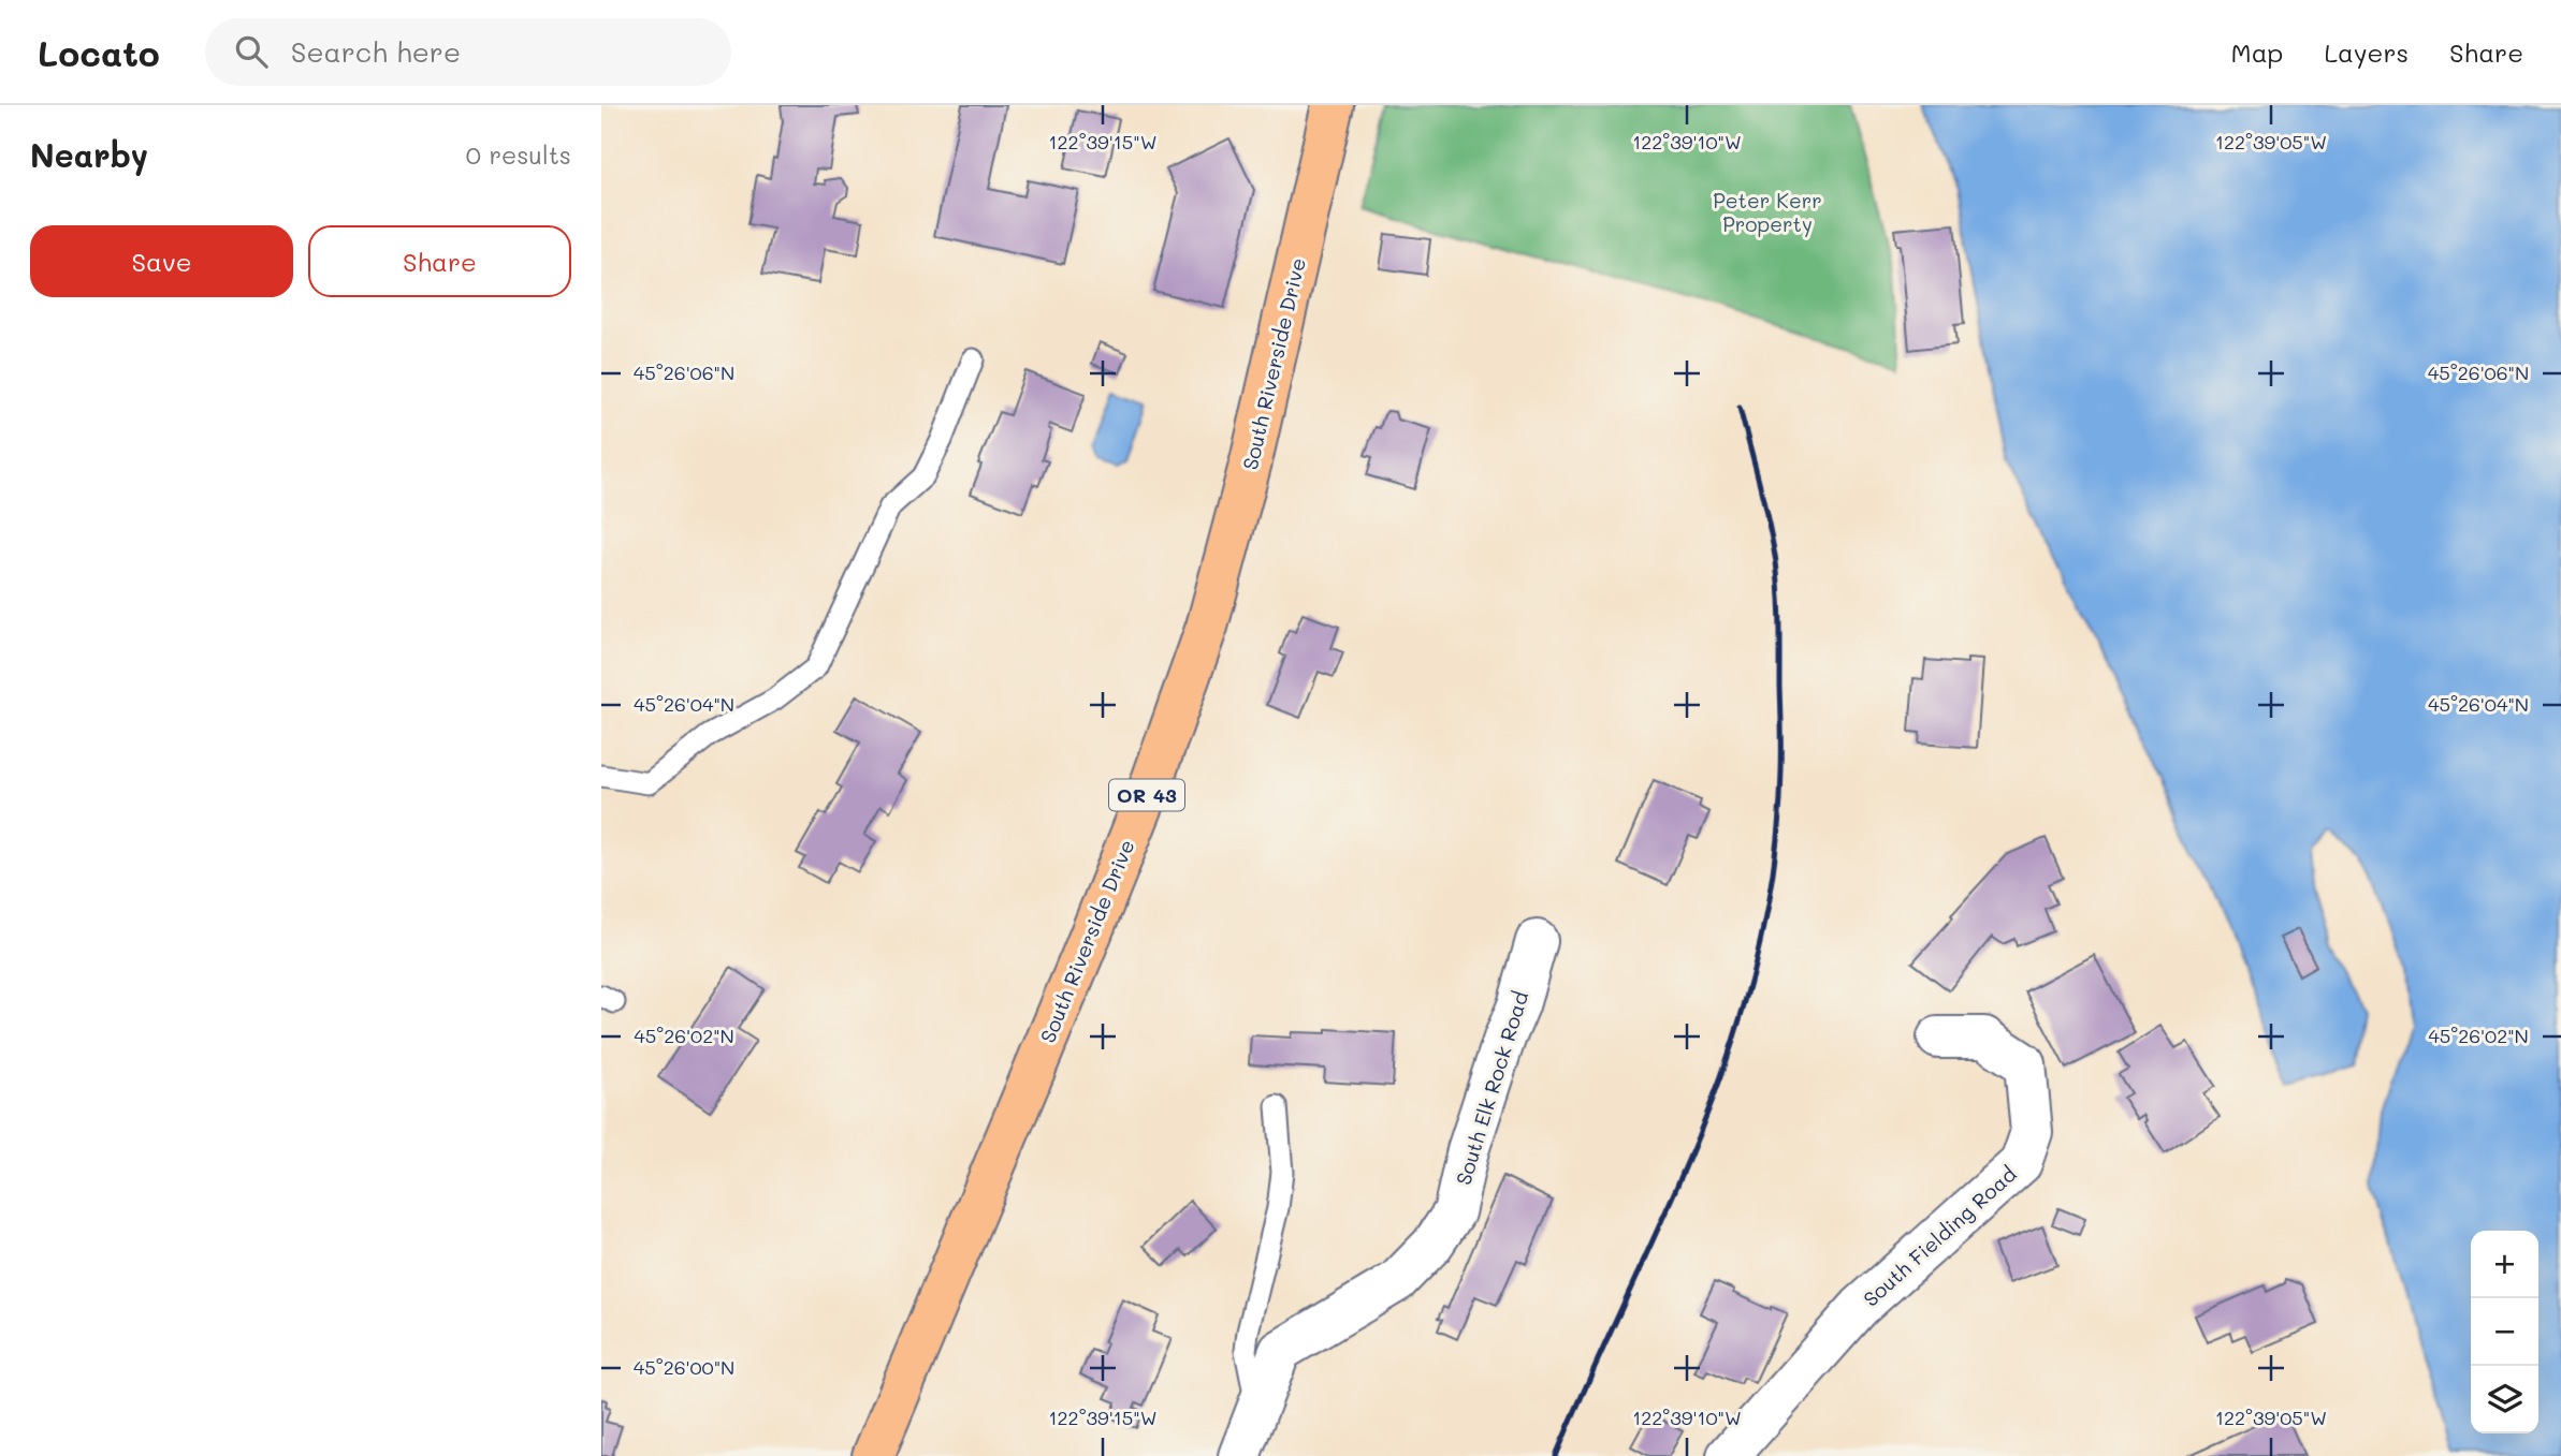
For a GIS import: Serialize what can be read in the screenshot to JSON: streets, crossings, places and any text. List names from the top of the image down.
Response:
{
  "streets": {
    "main road": ["South Riverside Drive", "OR 43"],
    "street": ["South Elk Rock Road", "South Fielding Road"]
  },
  "parks": ["Peter Kerr Property"],
  "page": {
    "header": "Locato",
    "search": "Search here",
    "nav": ["Map", "Layers", "Share"],
    "heading": ["Nearby", "0 results"],
    "buttons": ["Save", "Share"],
    "map_buttons": ["+", "−"]
  },
  "coordinates": [
    "122°39'15\"W",
    "122°39'10\"W",
    "122°39'05\"W",
    "45°26'06\"N",
    "45°26'04\"N",
    "45°26'02\"N",
    "45°26'00\"N"
  ]
}
